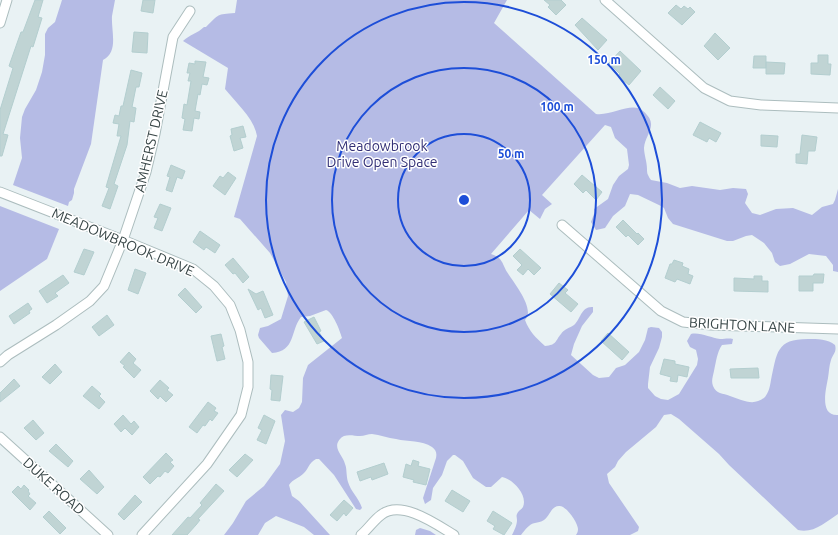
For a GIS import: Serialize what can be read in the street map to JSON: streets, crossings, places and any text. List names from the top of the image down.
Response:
{
  "streets": {
    "street": [
      "AMHERST DRIVE",
      "MEADOWBROOK DRIVE",
      "BRIGHTON LANE",
      "DUKE ROAD"
    ]
  },
  "crossings": [
    ["AMHERST DRIVE", "MEADOWBROOK DRIVE"]
  ],
  "parks": ["Meadowbrook Drive Open Space"],
  "rings": ["150 m", "100 m", "50 m"]
}
